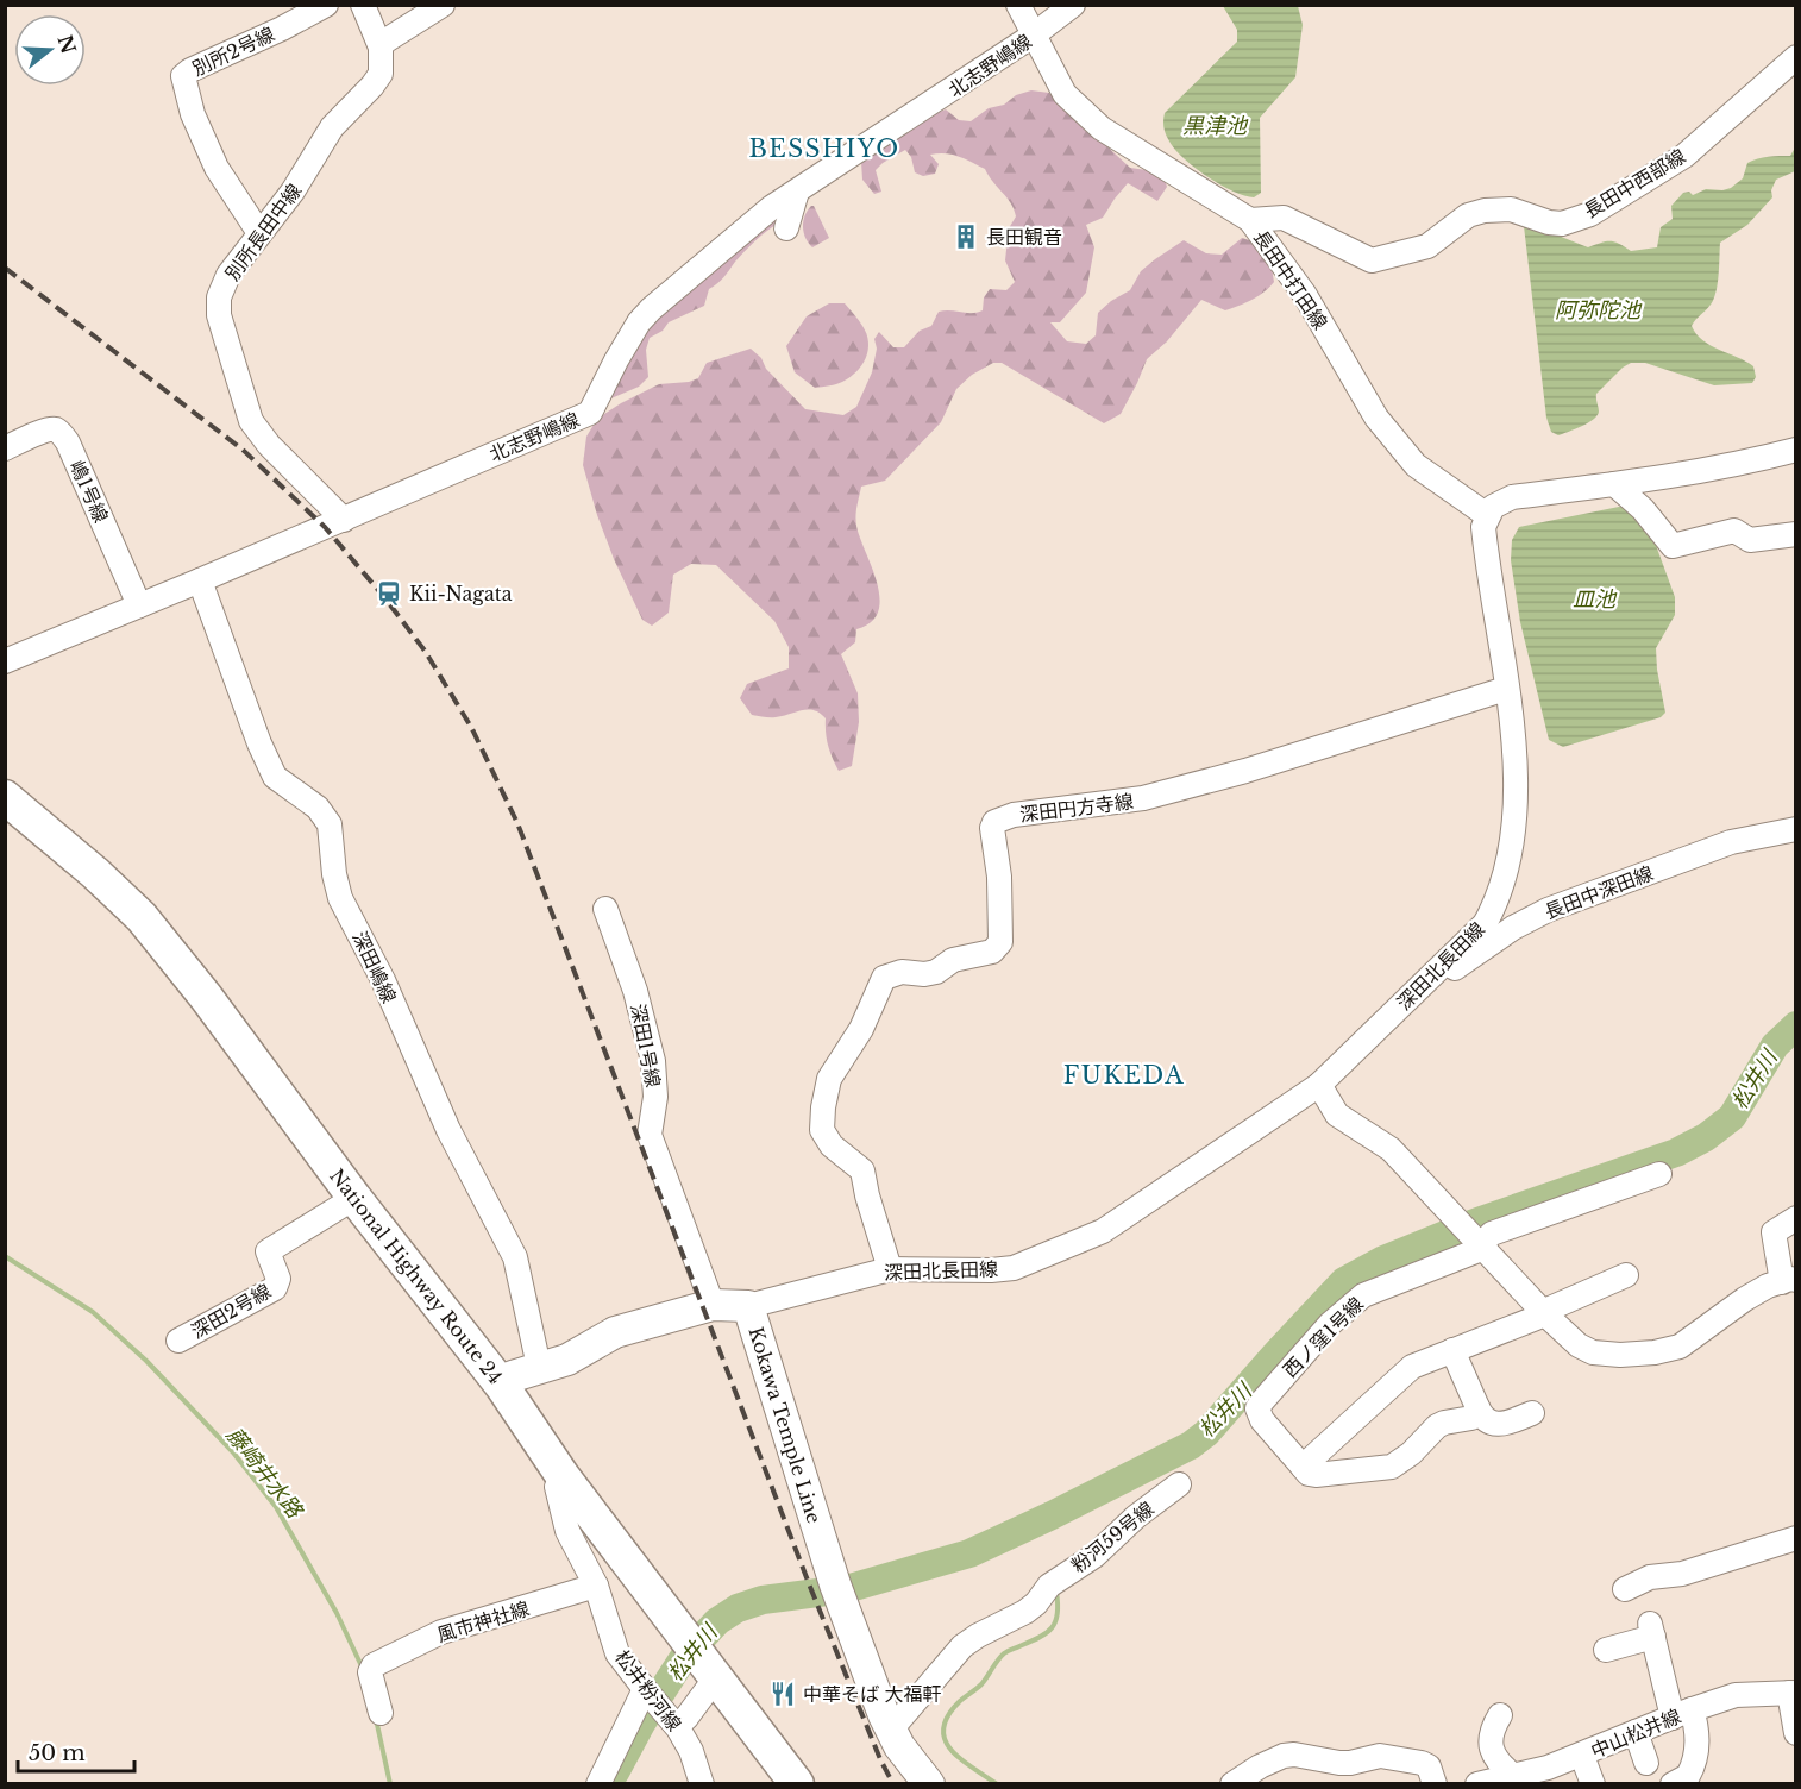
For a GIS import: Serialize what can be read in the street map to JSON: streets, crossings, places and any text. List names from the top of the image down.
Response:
{
  "streets": {
    "highway": ["National Highway Route 24"],
    "main road": ["Kokawa Temple Line"],
    "street": [
      "別所2号線",
      "北志野嶋線",
      "長田中西部線",
      "別所長田中線",
      "長田中打田線",
      "嶋1号線",
      "深田円方寺線",
      "長田中深田線",
      "深田北長田線",
      "深田嶋線",
      "深田1号線",
      "深田2号線",
      "西ノ窪1号線",
      "粉河59号線",
      "風市神社線",
      "松井粉河線",
      "中山松井線"
    ]
  },
  "crossings": [
    ["別所2号線", "別所長田中線"],
    ["北志野嶋線", "別所長田中線"],
    ["北志野嶋線", "長田中打田線"],
    ["北志野嶋線", "嶋1号線"],
    ["北志野嶋線", "深田嶋線"],
    ["長田中西部線", "長田中打田線"],
    ["長田中打田線", "深田北長田線"],
    ["深田円方寺線", "深田北長田線"],
    ["長田中深田線", "深田北長田線"],
    ["深田北長田線", "Kokawa Temple Line"],
    ["深田嶋線", "Kokawa Temple Line"],
    ["深田1号線", "Kokawa Temple Line"],
    ["National Highway Route 24", "深田2号線"],
    ["National Highway Route 24", "Kokawa Temple Line"],
    ["National Highway Route 24", "松井粉河線"],
    ["Kokawa Temple Line", "粉河59号線"],
    ["風市神社線", "松井粉河線"]
  ],
  "districts": ["BESSHIYO", "FUKEDA"],
  "water": [
    "黒津池",
    "阿弥陀池",
    "皿池",
    "松井川",
    "藤崎井水路"
  ],
  "places": {
    "building": ["長田観音"],
    "station": ["Kii-Nagata"],
    "restaurant": ["中華そば 大福軒"]
  },
  "scale_bar": "50 m",
  "north": "right"
}
